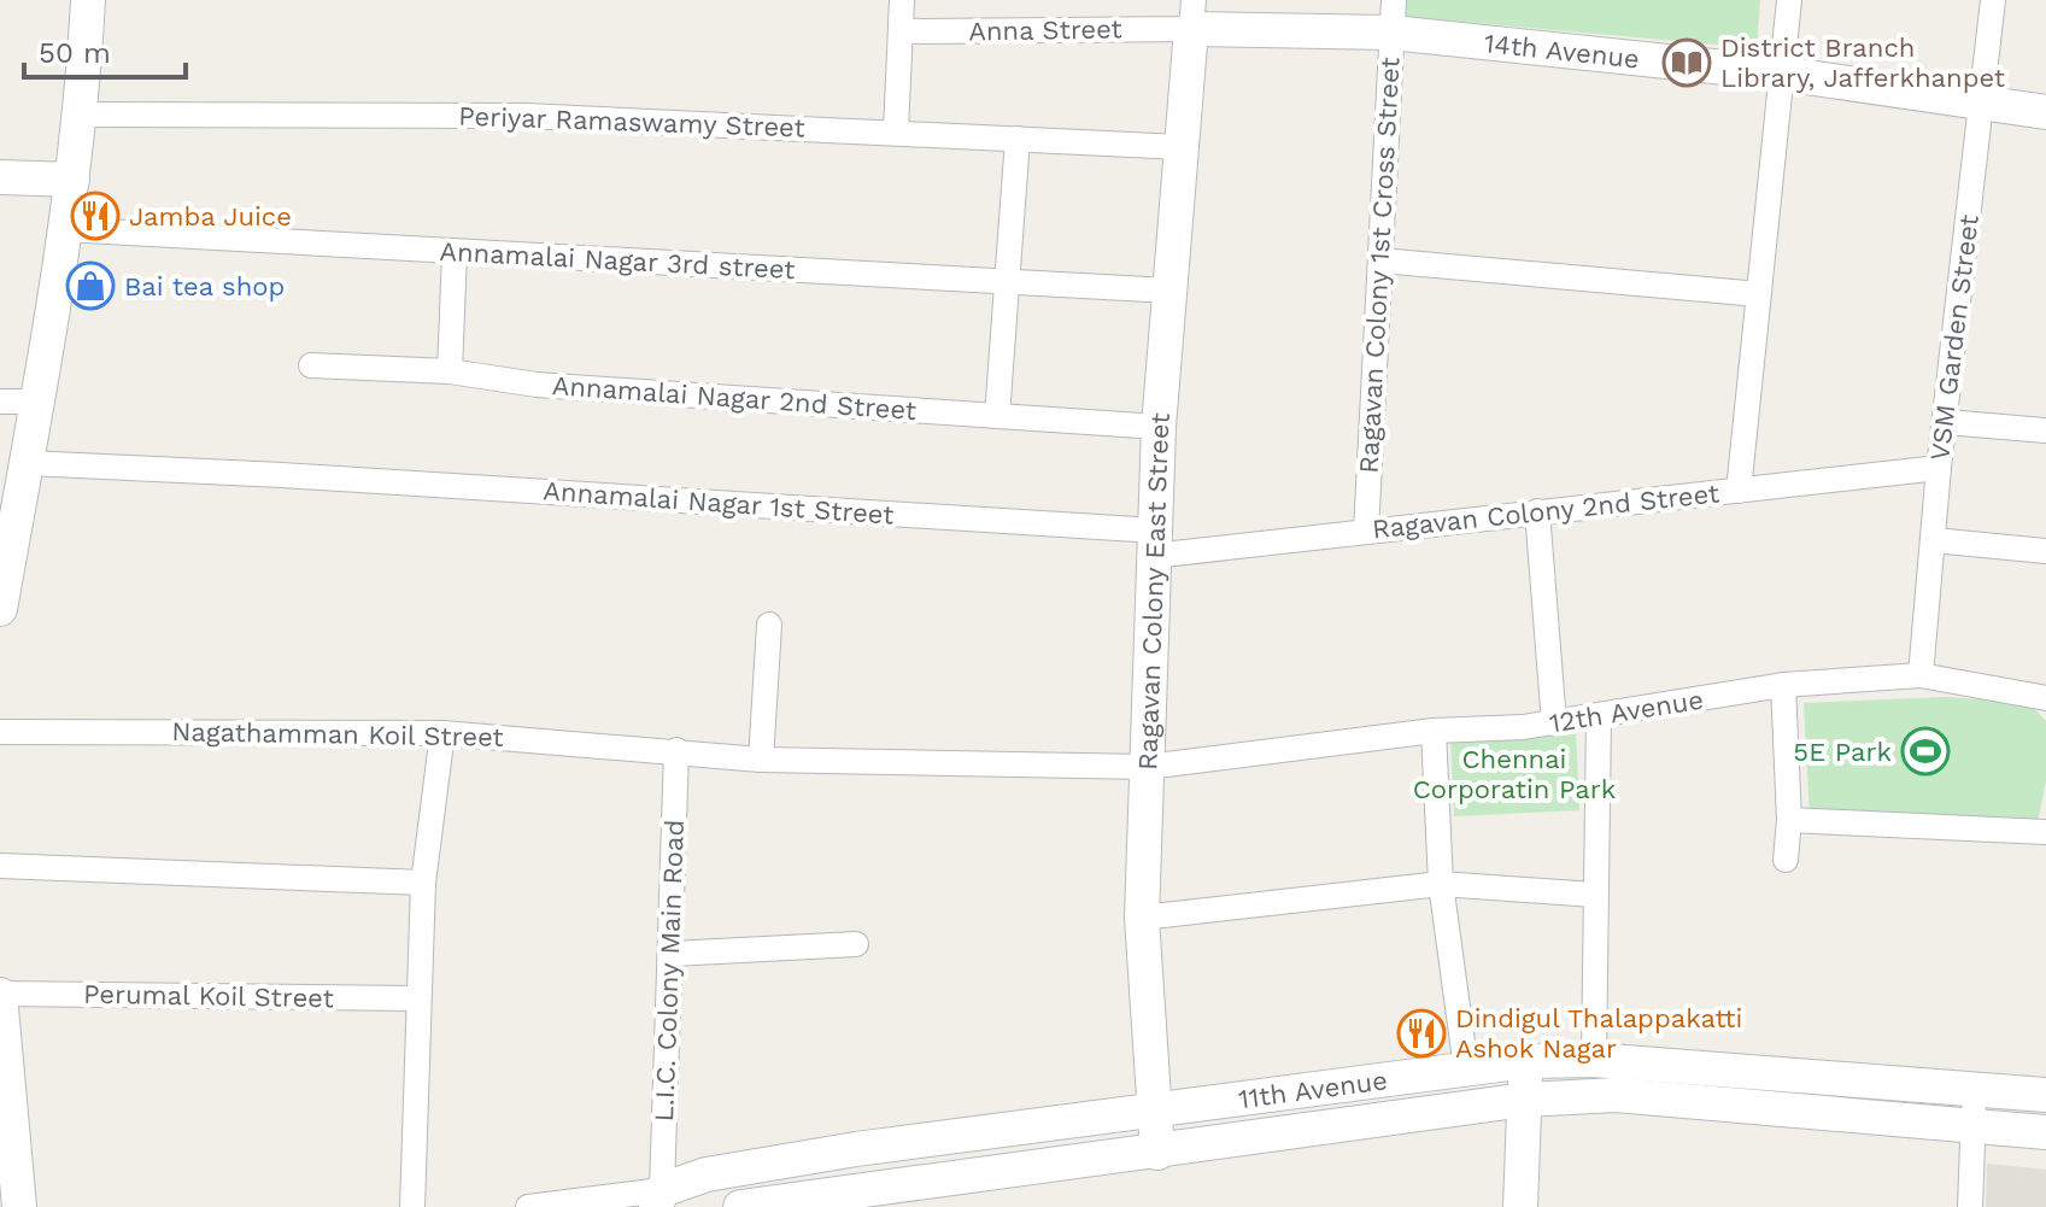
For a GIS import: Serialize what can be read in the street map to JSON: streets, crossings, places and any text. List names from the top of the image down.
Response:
{
  "streets": {
    "main road": ["14th Avenue", "Ragavan Colony East Street", "11th Avenue"],
    "street": [
      "Anna Street",
      "Periyar Ramaswamy Street",
      "Annamalai Nagar 3rd street",
      "Ragavan Colony 1st Cross Street",
      "VSM Garden Street",
      "Annamalai Nagar 2nd Street",
      "Annamalai Nagar 1st Street",
      "Ragavan Colony 2nd Street",
      "12th Avenue",
      "Nagathamman Koil Street",
      "L.I.C. Colony Main Road",
      "Perumal Koil Street"
    ]
  },
  "crossings": [
    ["Anna Street", "14th Avenue"],
    ["Anna Street", "Ragavan Colony East Street"],
    ["14th Avenue", "Ragavan Colony 1st Cross Street"],
    ["14th Avenue", "VSM Garden Street"],
    ["14th Avenue", "Ragavan Colony East Street"],
    ["Periyar Ramaswamy Street", "Ragavan Colony East Street"],
    ["Annamalai Nagar 3rd street", "Ragavan Colony East Street"],
    ["Ragavan Colony 1st Cross Street", "Ragavan Colony 2nd Street"],
    ["VSM Garden Street", "Ragavan Colony 2nd Street"],
    ["VSM Garden Street", "12th Avenue"],
    ["Annamalai Nagar 2nd Street", "Ragavan Colony East Street"],
    ["Annamalai Nagar 1st Street", "Ragavan Colony 2nd Street"],
    ["Annamalai Nagar 1st Street", "Ragavan Colony East Street"],
    ["Ragavan Colony 2nd Street", "Ragavan Colony East Street"],
    ["Ragavan Colony East Street", "12th Avenue"],
    ["Ragavan Colony East Street", "11th Avenue"],
    ["12th Avenue", "Nagathamman Koil Street"],
    ["Nagathamman Koil Street", "L.I.C. Colony Main Road"],
    ["L.I.C. Colony Main Road", "11th Avenue"]
  ],
  "parks": ["Chennai Corporatin Park"],
  "places": {
    "library": ["District Branch Library, Jafferkhanpet"],
    "restaurant": ["Jamba Juice", "Dindigul Thalappakatti Ashok Nagar"],
    "shop": ["Bai tea shop"],
    "sports": ["5E Park"]
  },
  "scale_bar": "50 m"
}
